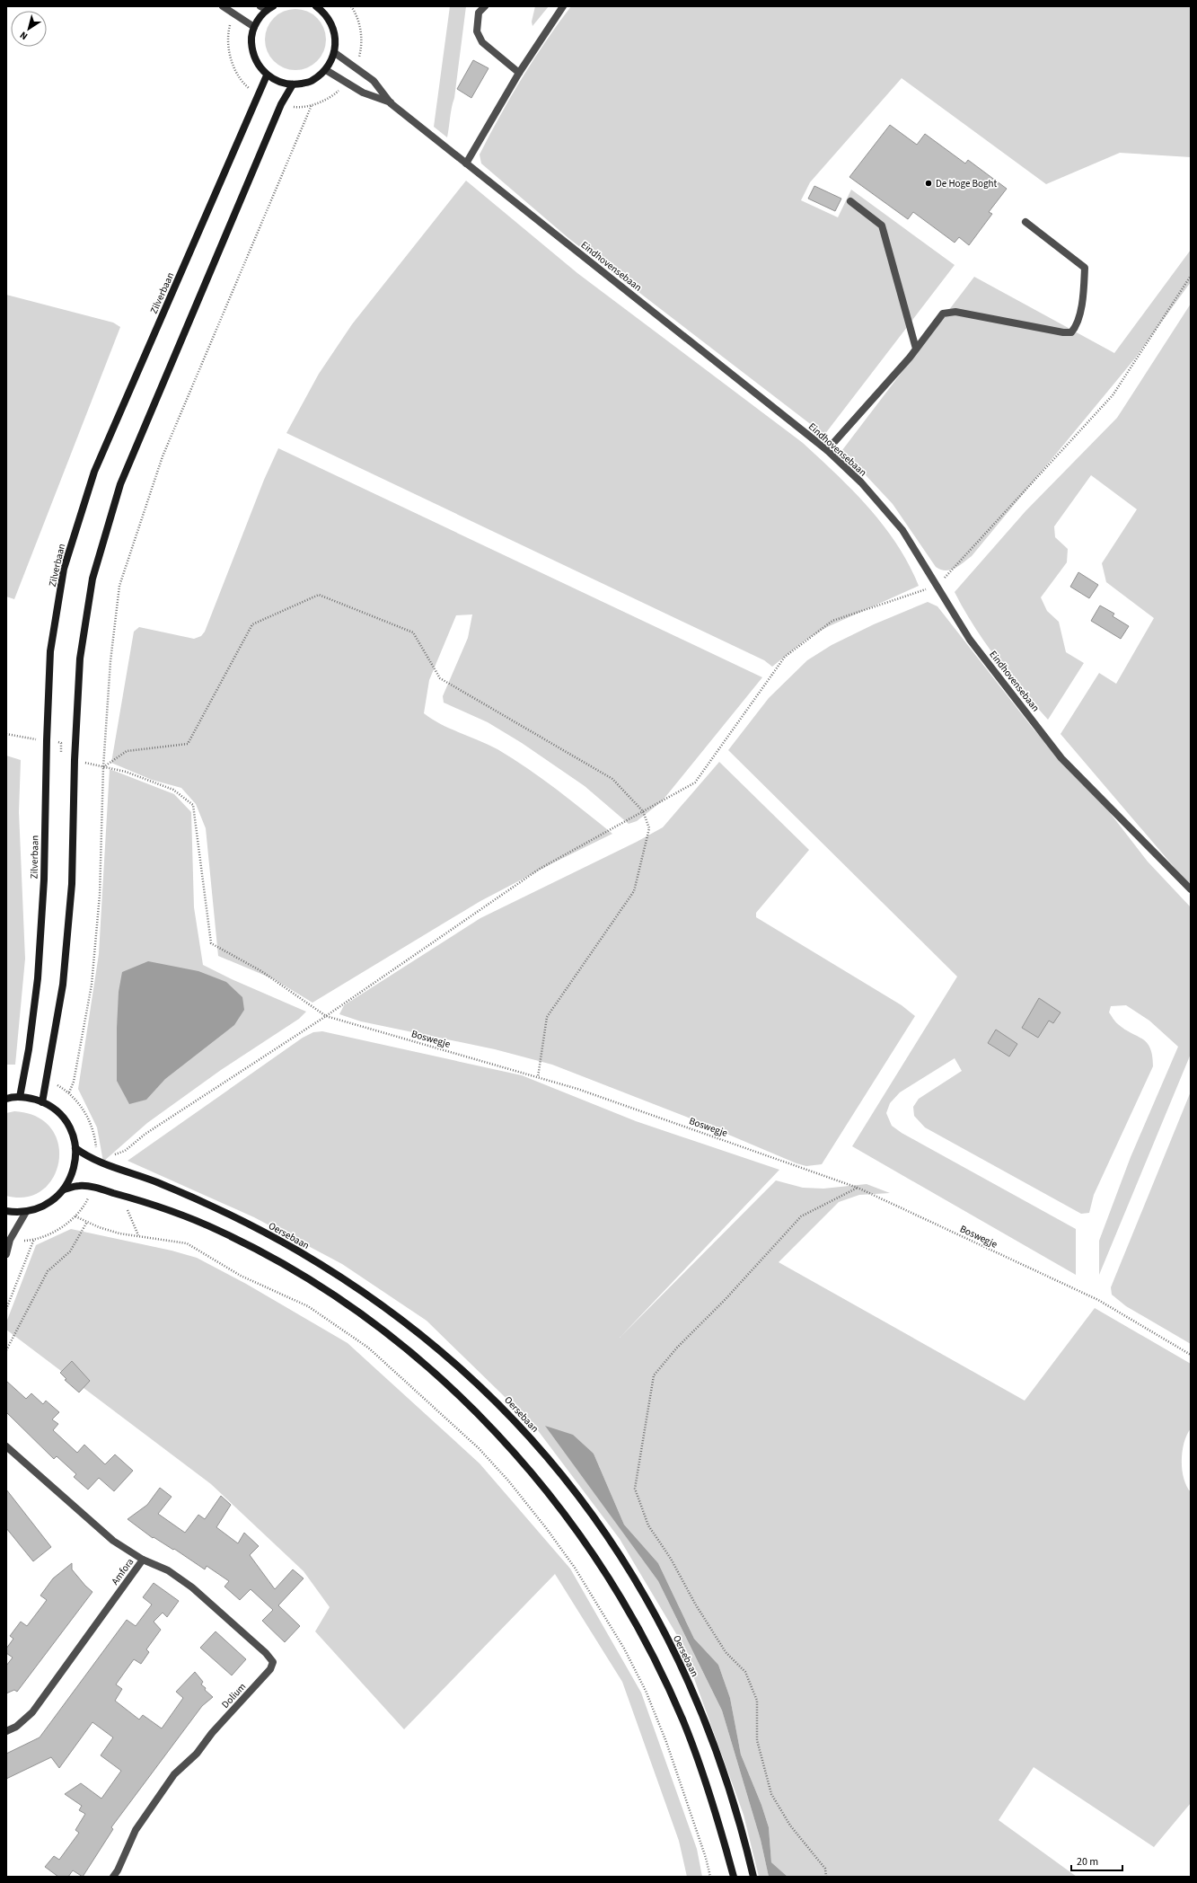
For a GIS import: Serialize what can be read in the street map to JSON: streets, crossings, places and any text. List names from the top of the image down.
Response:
{
  "streets": {
    "main road": ["Zilverbaan", "Oersebaan"],
    "street": ["Eindhovensebaan", "Amfora", "Dolium"],
    "path": ["Boswegje"]
  },
  "crossings": [
    ["Amfora", "Dolium"]
  ],
  "places": ["De Hoge Boght"],
  "scale_bar": "20 m",
  "north": "bottom left"
}
